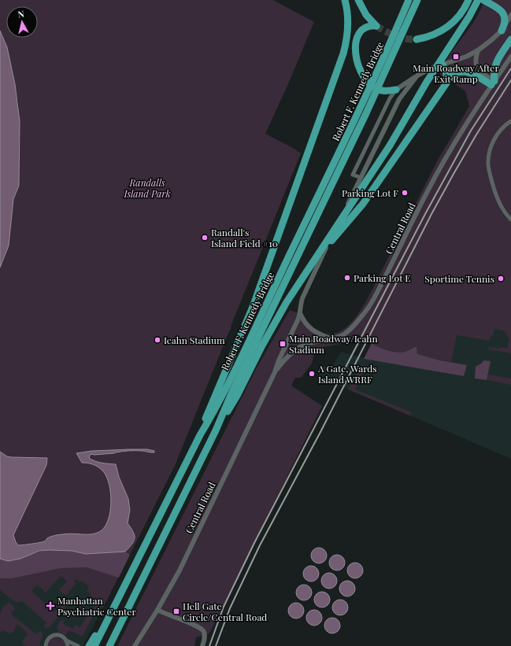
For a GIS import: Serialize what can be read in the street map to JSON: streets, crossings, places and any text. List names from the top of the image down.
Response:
{
  "streets": {
    "highway": ["Robert F. Kennedy Bridge"],
    "street": ["Central Road"]
  },
  "parks": ["Randalls Island Park"],
  "places": {
    "transit": ["Main Roadway/After Exit Ramp", "Main Roadway/Icahn Stadium", "Hell Gate Circle/Central Road"],
    "other": [
      "Parking Lot F",
      "Randall's Island Field #10",
      "Parking Lot E",
      "Sportime Tennis",
      "Icahn Stadium",
      "A Gate, Wards Island WRRF"
    ],
    "health": ["Manhattan Psychiatric Center"]
  },
  "north": "top"
}
